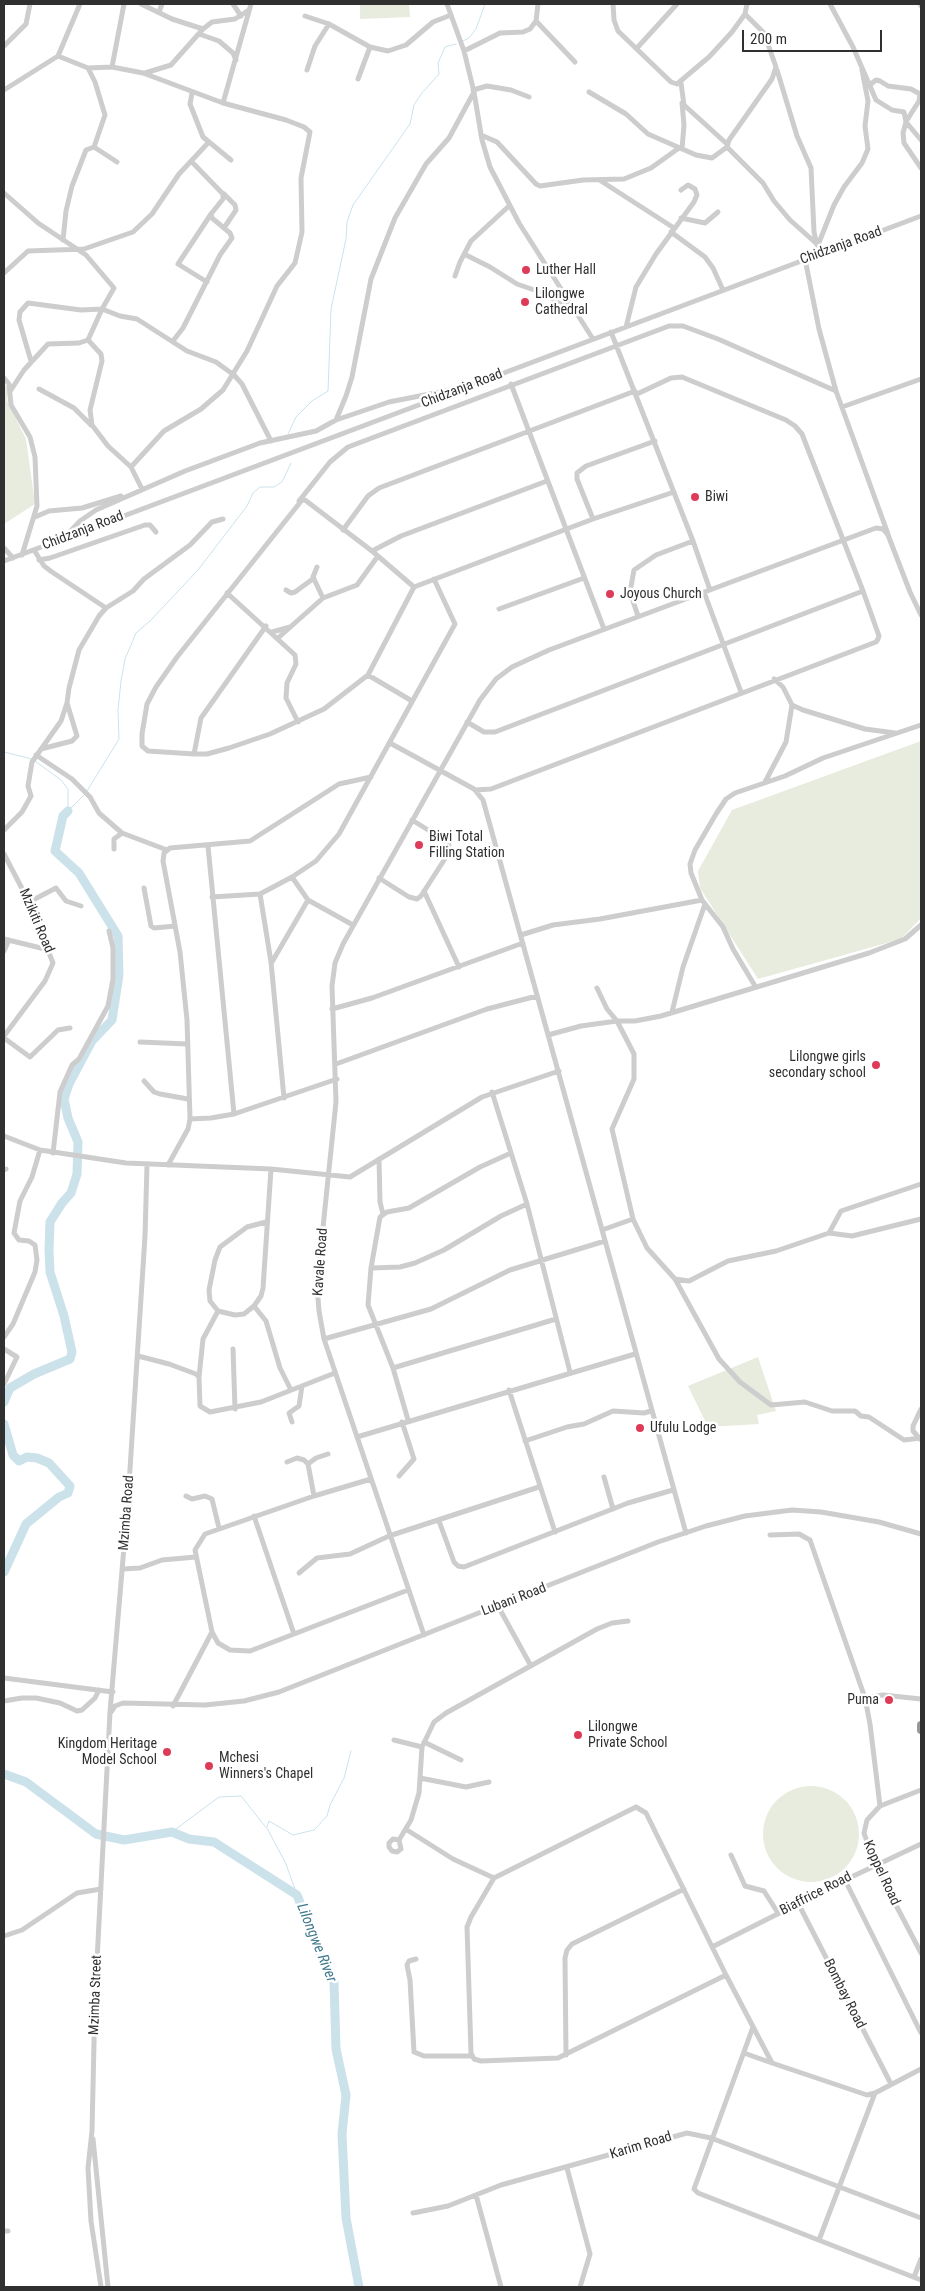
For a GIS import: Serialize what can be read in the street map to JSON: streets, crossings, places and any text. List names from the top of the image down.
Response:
{
  "streets": {
    "street": [
      "Chidzanja Road",
      "Mzikiti Road",
      "Kavale Road",
      "Mzimba Road",
      "Lubani Road",
      "Koppel Road",
      "Biaffrice Road",
      "Bombay Road",
      "Mzimba Street",
      "Karim Road"
    ]
  },
  "crossings": [
    ["Kavale Road", "Lubani Road"],
    ["Mzimba Road", "Lubani Road"],
    ["Mzimba Road", "Mzimba Street"],
    ["Koppel Road", "Biaffrice Road"],
    ["Biaffrice Road", "Bombay Road"]
  ],
  "water": ["Lilongwe River"],
  "places": [
    "Luther Hall",
    "Lilongwe Cathedral",
    "Biwi",
    "Joyous Church",
    "Biwi Total Filling Station",
    "Lilongwe girls secondary school",
    "Ufulu Lodge",
    "Puma",
    "Lilongwe Private School",
    "Kingdom Heritage Model School",
    "Mchesi Winners's Chapel"
  ],
  "scale_bar": "200 m"
}
